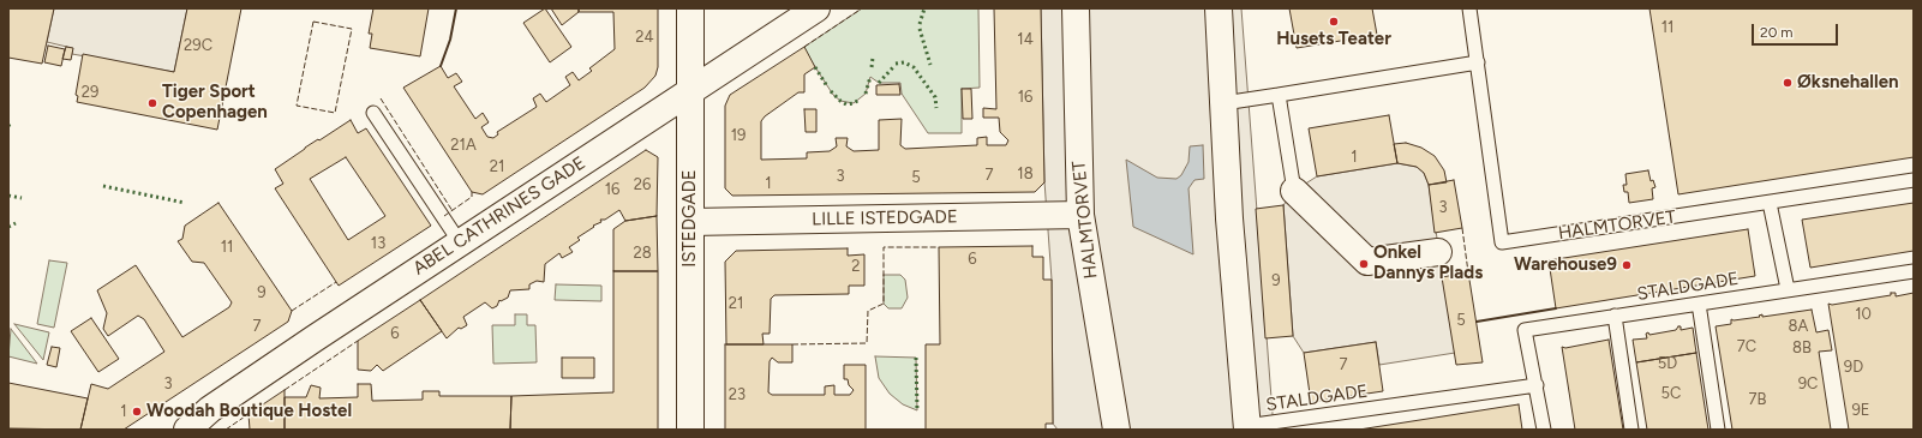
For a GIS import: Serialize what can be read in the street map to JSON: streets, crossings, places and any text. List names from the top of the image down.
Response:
{
  "streets": {
    "street": [
      "ABEL CATHRINES GADE",
      "ISTEDGADE",
      "LILLE ISTEDGADE",
      "HALMTORVET"
    ],
    "lane": ["STALDGADE"]
  },
  "crossings": [
    ["ABEL CATHRINES GADE", "ISTEDGADE"],
    ["ISTEDGADE", "LILLE ISTEDGADE"],
    ["LILLE ISTEDGADE", "HALMTORVET"]
  ],
  "places": [
    "Husets Teater",
    "Øksnehallen",
    "Tiger Sport Copenhagen",
    "Onkel Dannys Plads",
    "Warehouse9",
    "Woodah Boutique Hostel"
  ],
  "house_numbers": [
    "11",
    "24",
    "14",
    "29C",
    "29",
    "16",
    "19",
    "21A",
    "1",
    "21",
    "18",
    "7",
    "3",
    "5",
    "1",
    "26",
    "16",
    "3",
    "13",
    "11",
    "28",
    "6",
    "2",
    "9",
    "9",
    "21",
    "10",
    "5",
    "7",
    "8A",
    "6",
    "7C",
    "8B",
    "5D",
    "7",
    "9D",
    "3",
    "9C",
    "5C",
    "23",
    "7B",
    "9E",
    "1"
  ],
  "scale_bar": "20 m"
}
